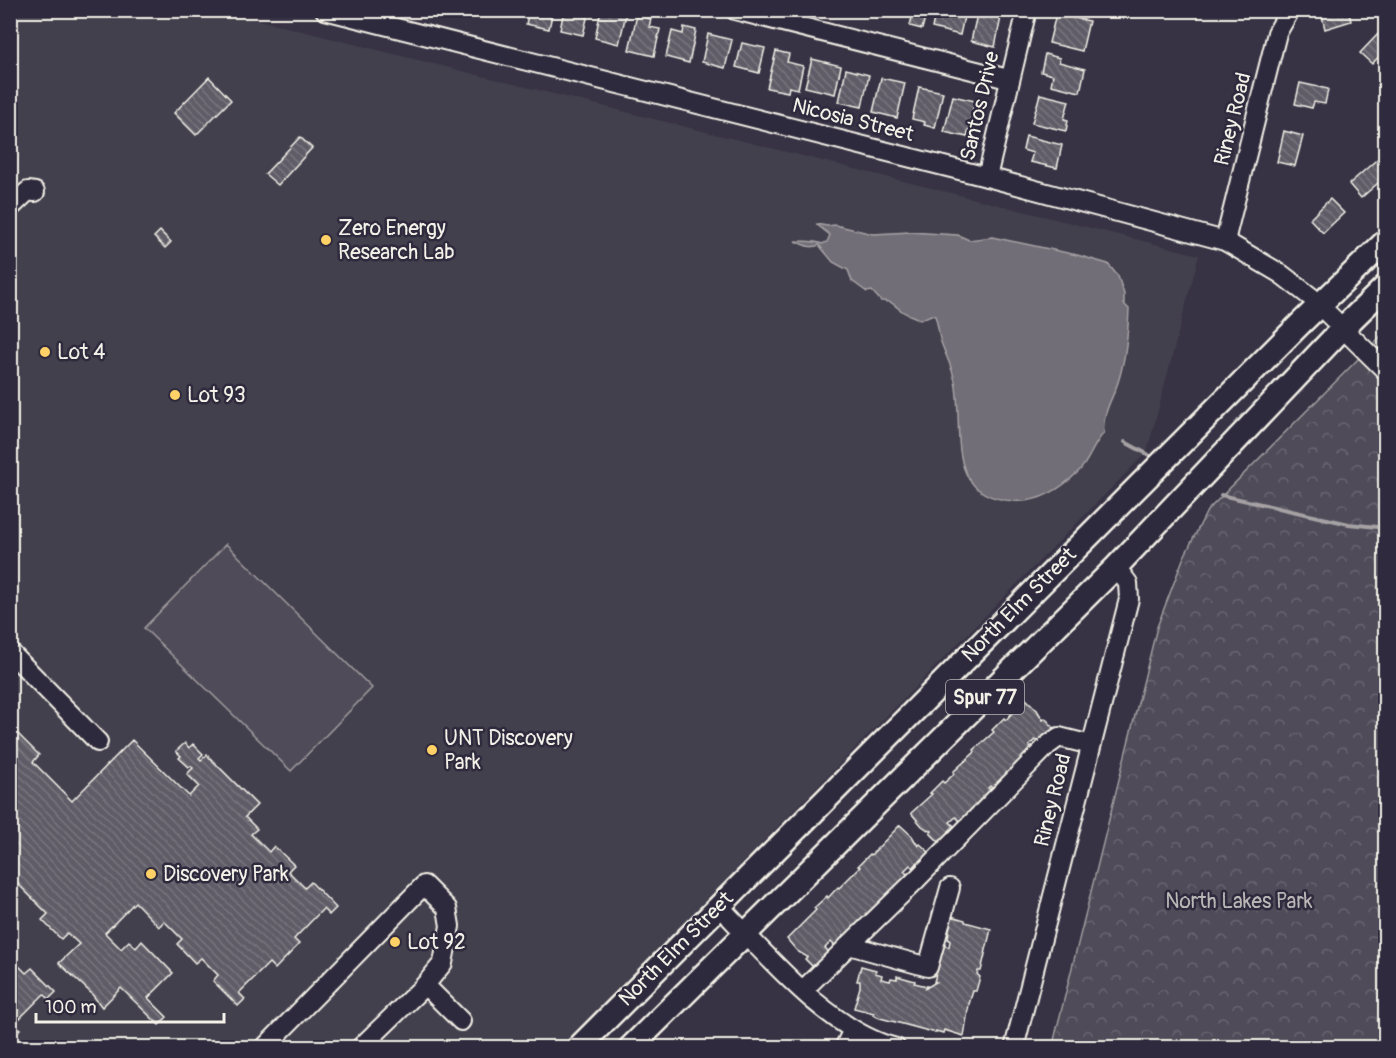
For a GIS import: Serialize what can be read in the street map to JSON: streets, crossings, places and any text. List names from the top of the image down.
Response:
{
  "streets": {
    "main road": ["North Elm Street", "Spur 77"],
    "street": ["Santos Drive", "Riney Road", "Nicosia Street"]
  },
  "crossings": [
    ["Santos Drive", "Nicosia Street"],
    ["Riney Road", "Nicosia Street"],
    ["Riney Road", "North Elm Street"],
    ["Nicosia Street", "North Elm Street"]
  ],
  "parks": ["North Lakes Park"],
  "places": [
    "Zero Energy Research Lab",
    "Lot 4",
    "Lot 93",
    "UNT Discovery Park",
    "Discovery Park",
    "Lot 92"
  ],
  "scale_bar": "100 m"
}
